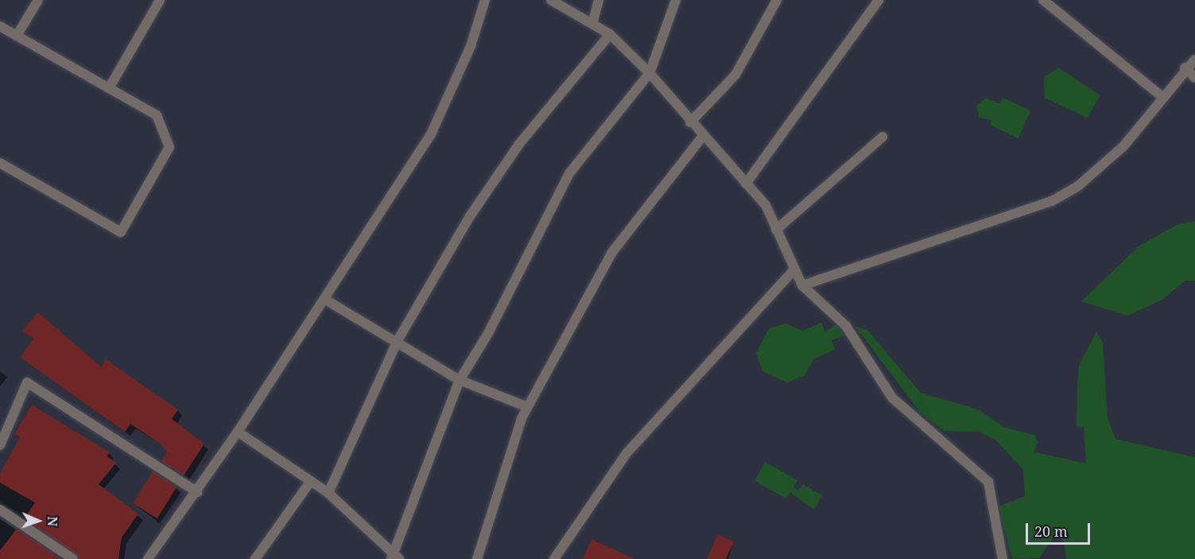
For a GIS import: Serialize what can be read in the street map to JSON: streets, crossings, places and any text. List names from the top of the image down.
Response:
{
  "scale_bar": "20 m",
  "north": "right"
}
